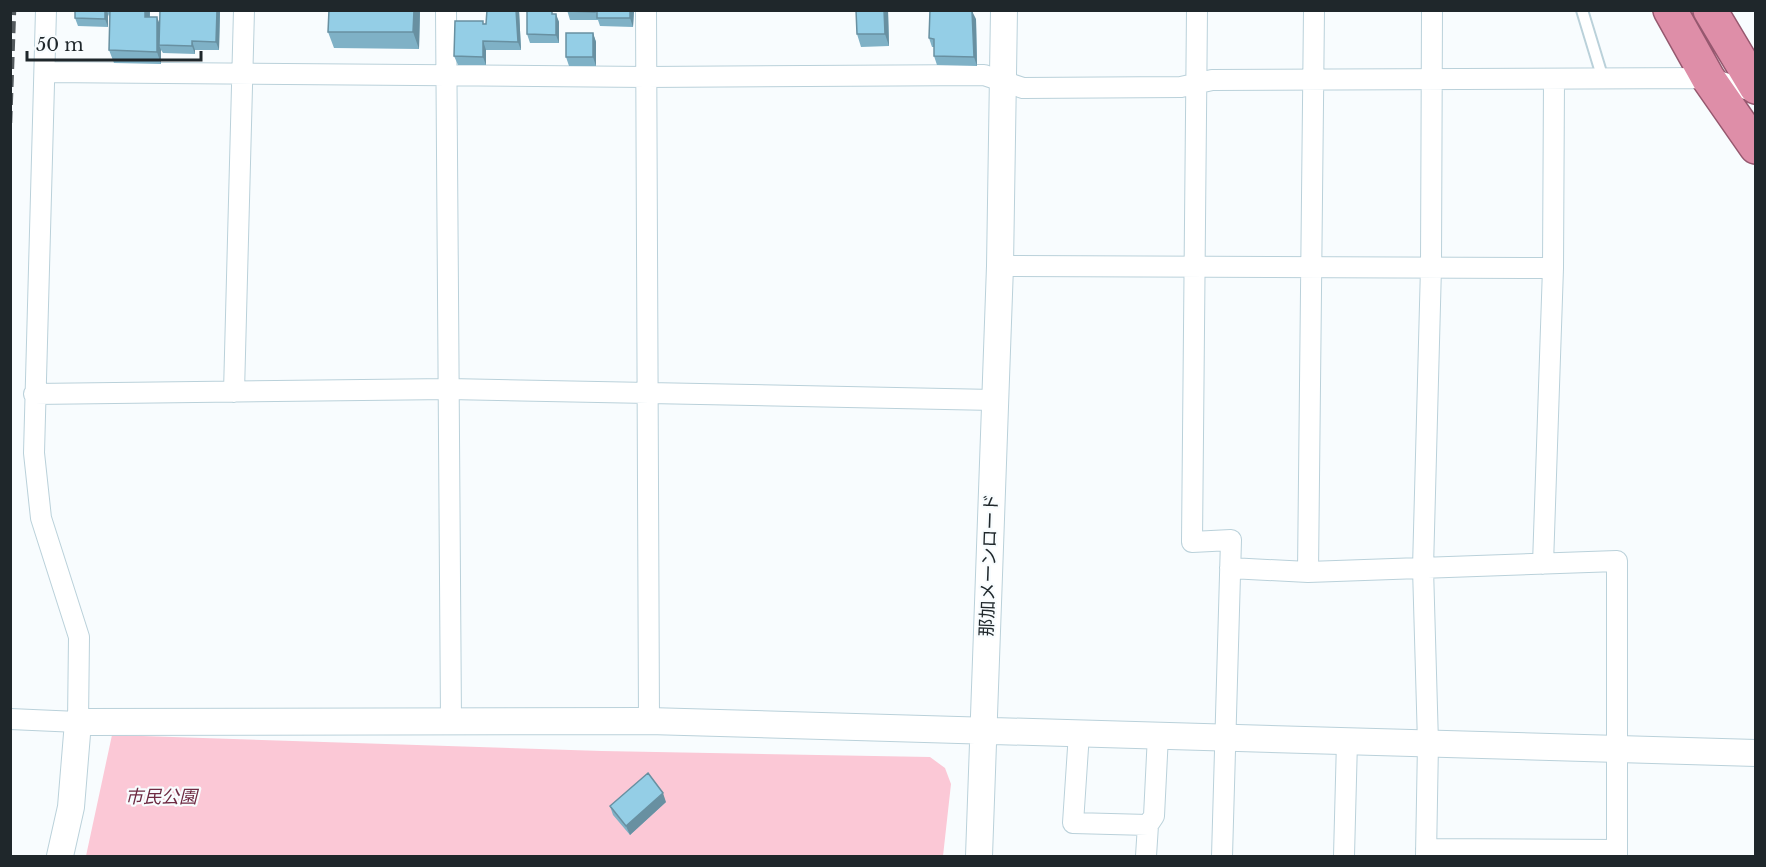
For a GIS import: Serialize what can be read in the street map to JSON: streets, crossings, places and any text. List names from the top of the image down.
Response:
{
  "streets": {
    "street": ["那加メーンロード"]
  },
  "parks": ["市民公園"],
  "scale_bar": "50 m"
}
